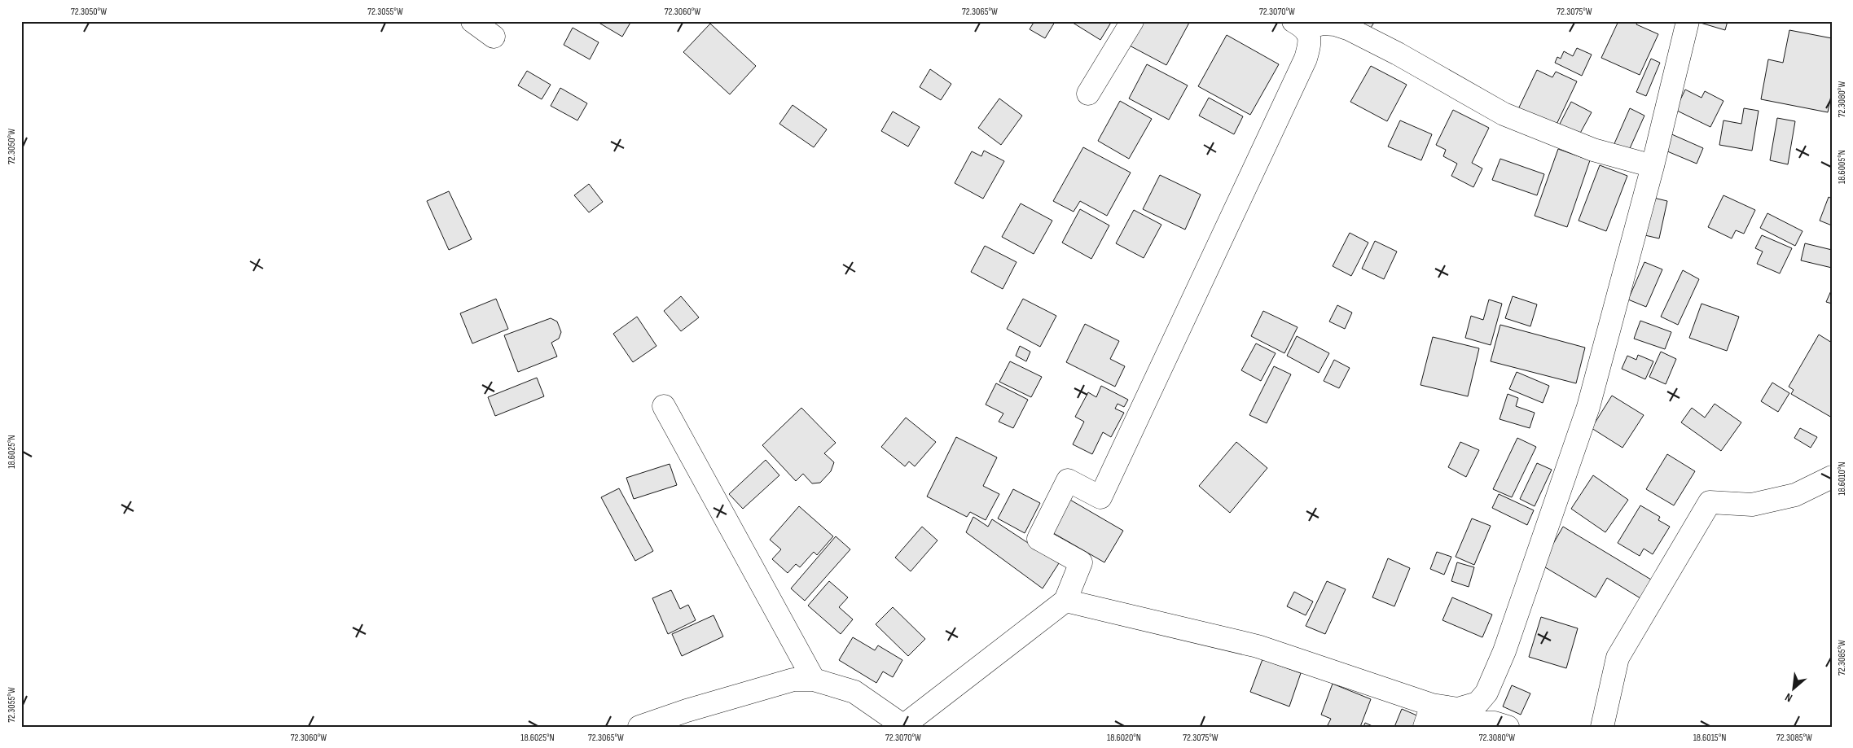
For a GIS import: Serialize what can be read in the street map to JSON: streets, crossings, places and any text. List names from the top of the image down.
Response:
{
  "north": "bottom left",
  "coordinates": [
    "72.3050°W",
    "72.3055°W",
    "72.3060°W",
    "72.3065°W",
    "72.3070°W",
    "72.3075°W",
    "72.3080°W",
    "18.6005°N",
    "18.6025°N",
    "18.6010°N",
    "72.3085°W",
    "18.6020°N",
    "18.6015°N"
  ]
}
